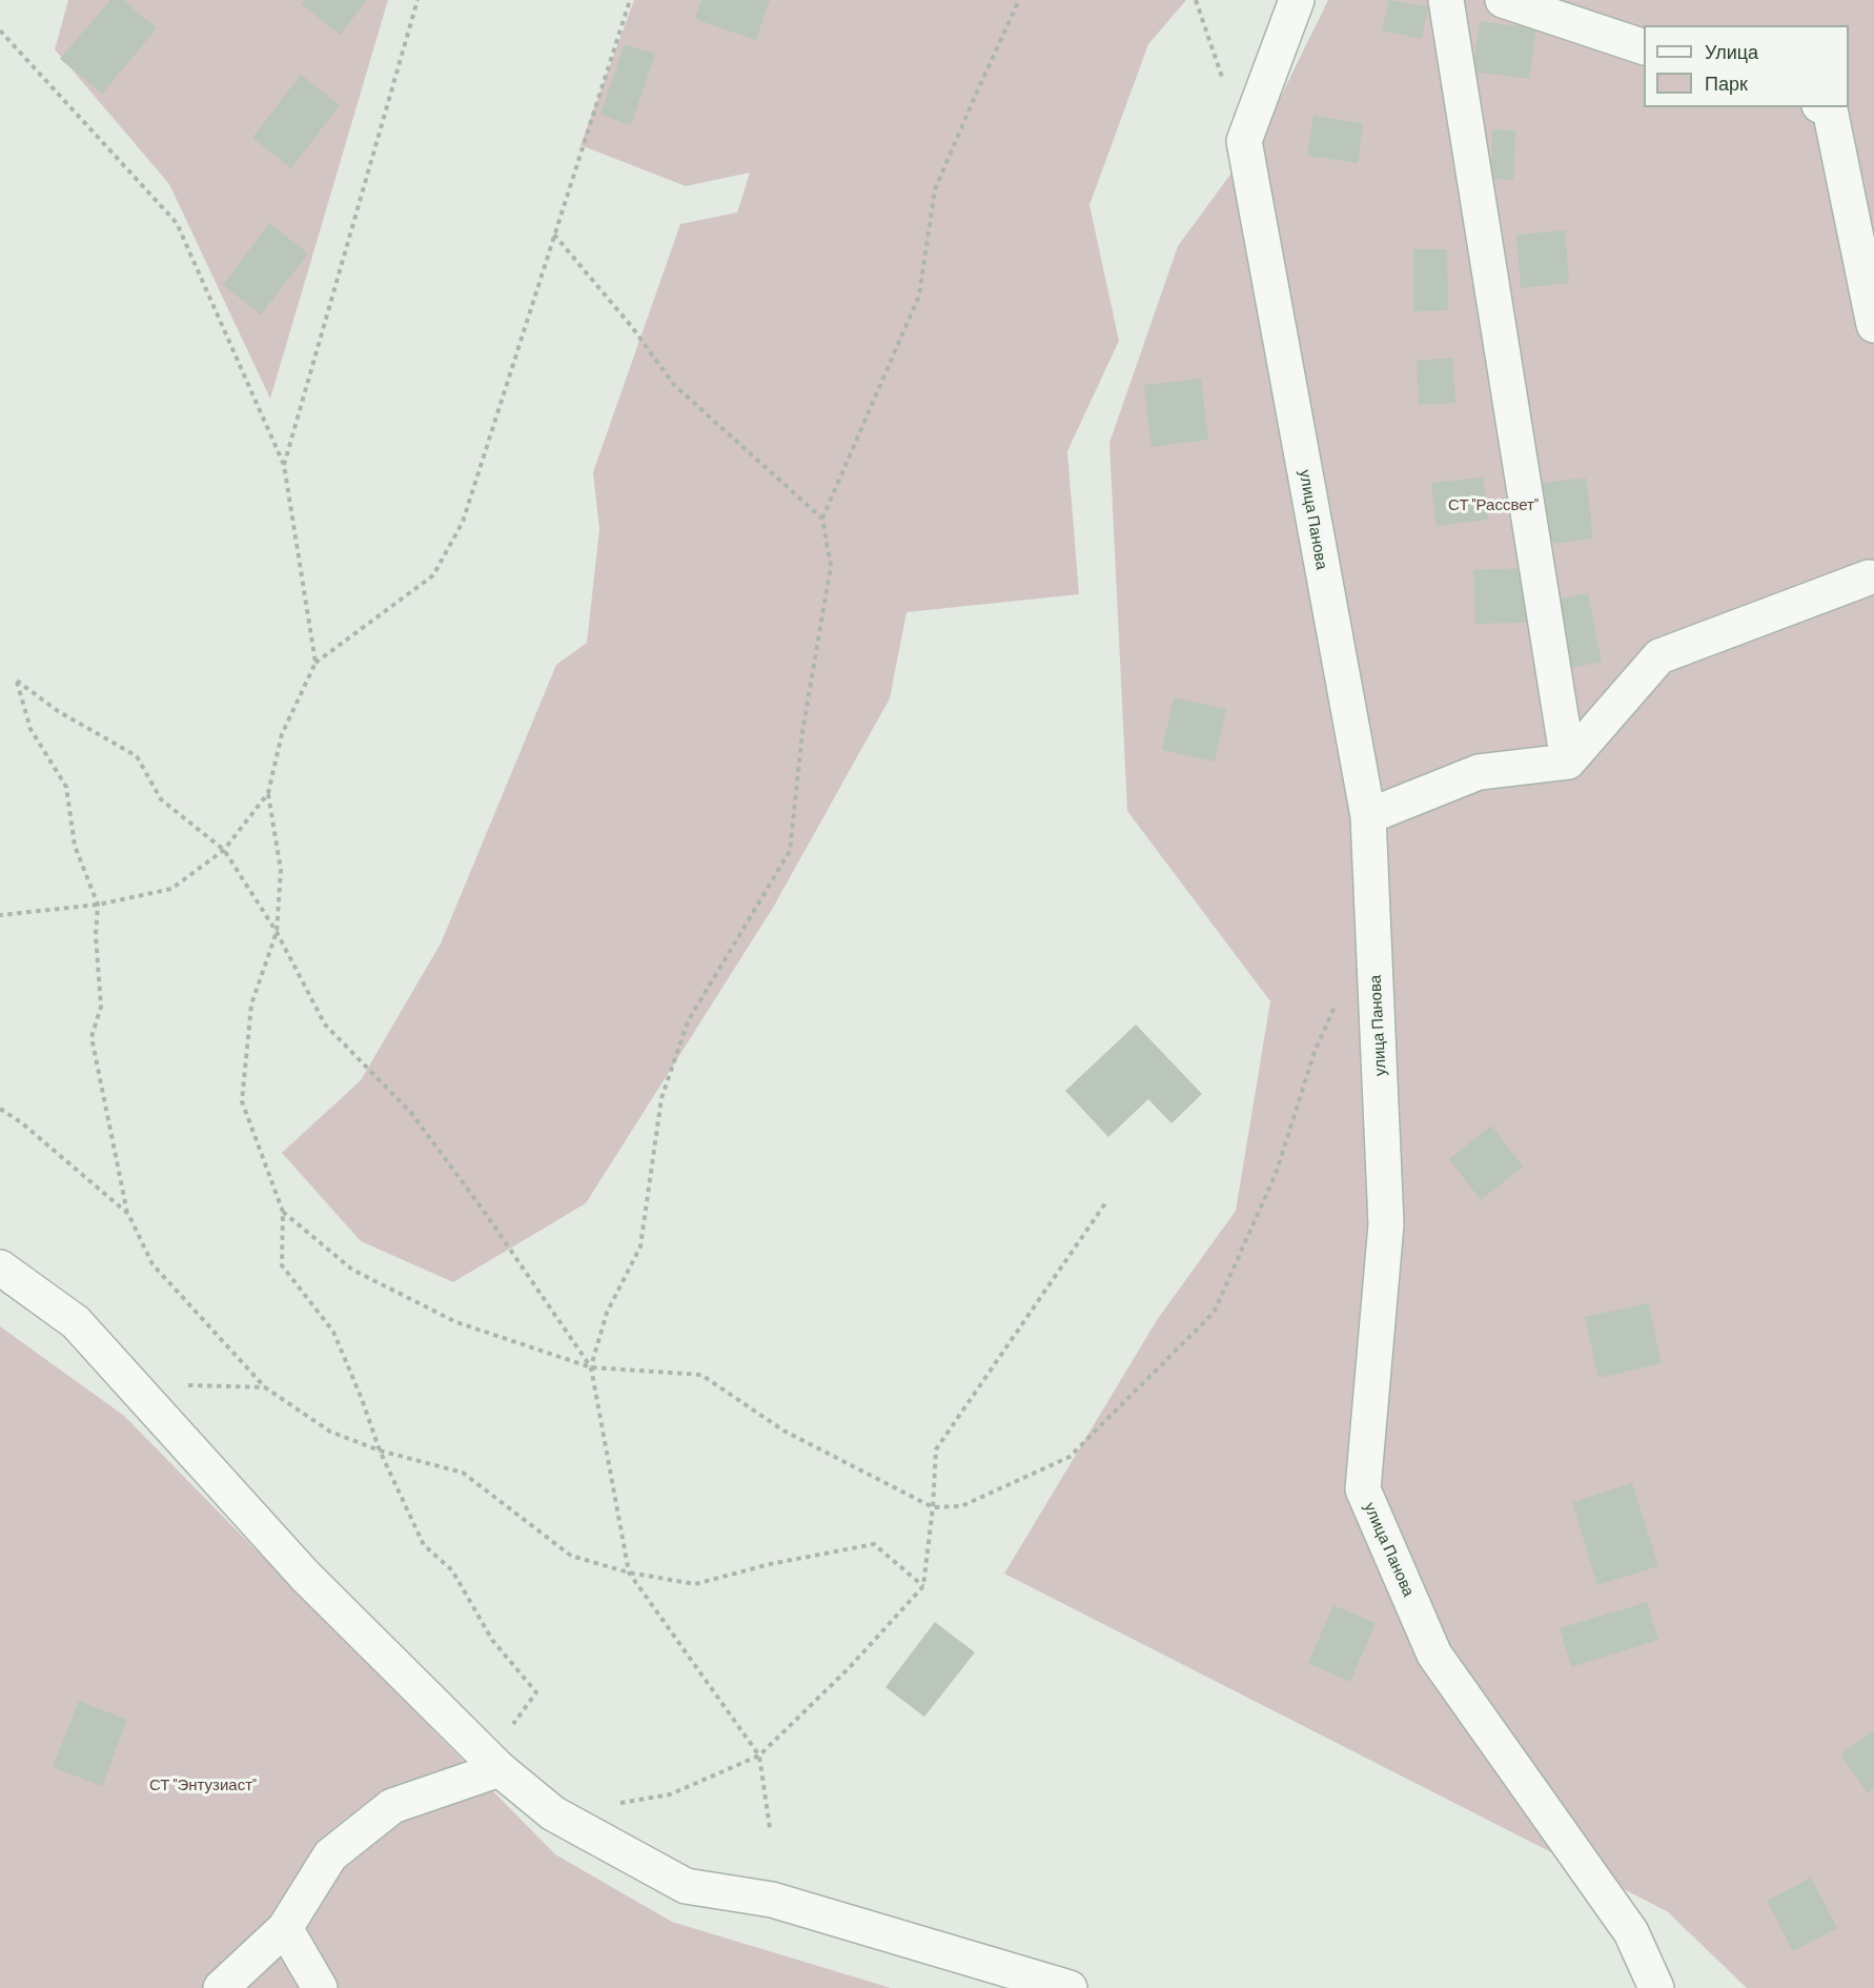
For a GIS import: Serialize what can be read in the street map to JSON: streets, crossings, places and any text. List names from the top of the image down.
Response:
{
  "streets": {
    "street": ["улица Панова"]
  },
  "parks": ["СТ \"Рассвет\"", "СТ \"Энтузиаст\""],
  "legend": ["Улица", "Парк"]
}
